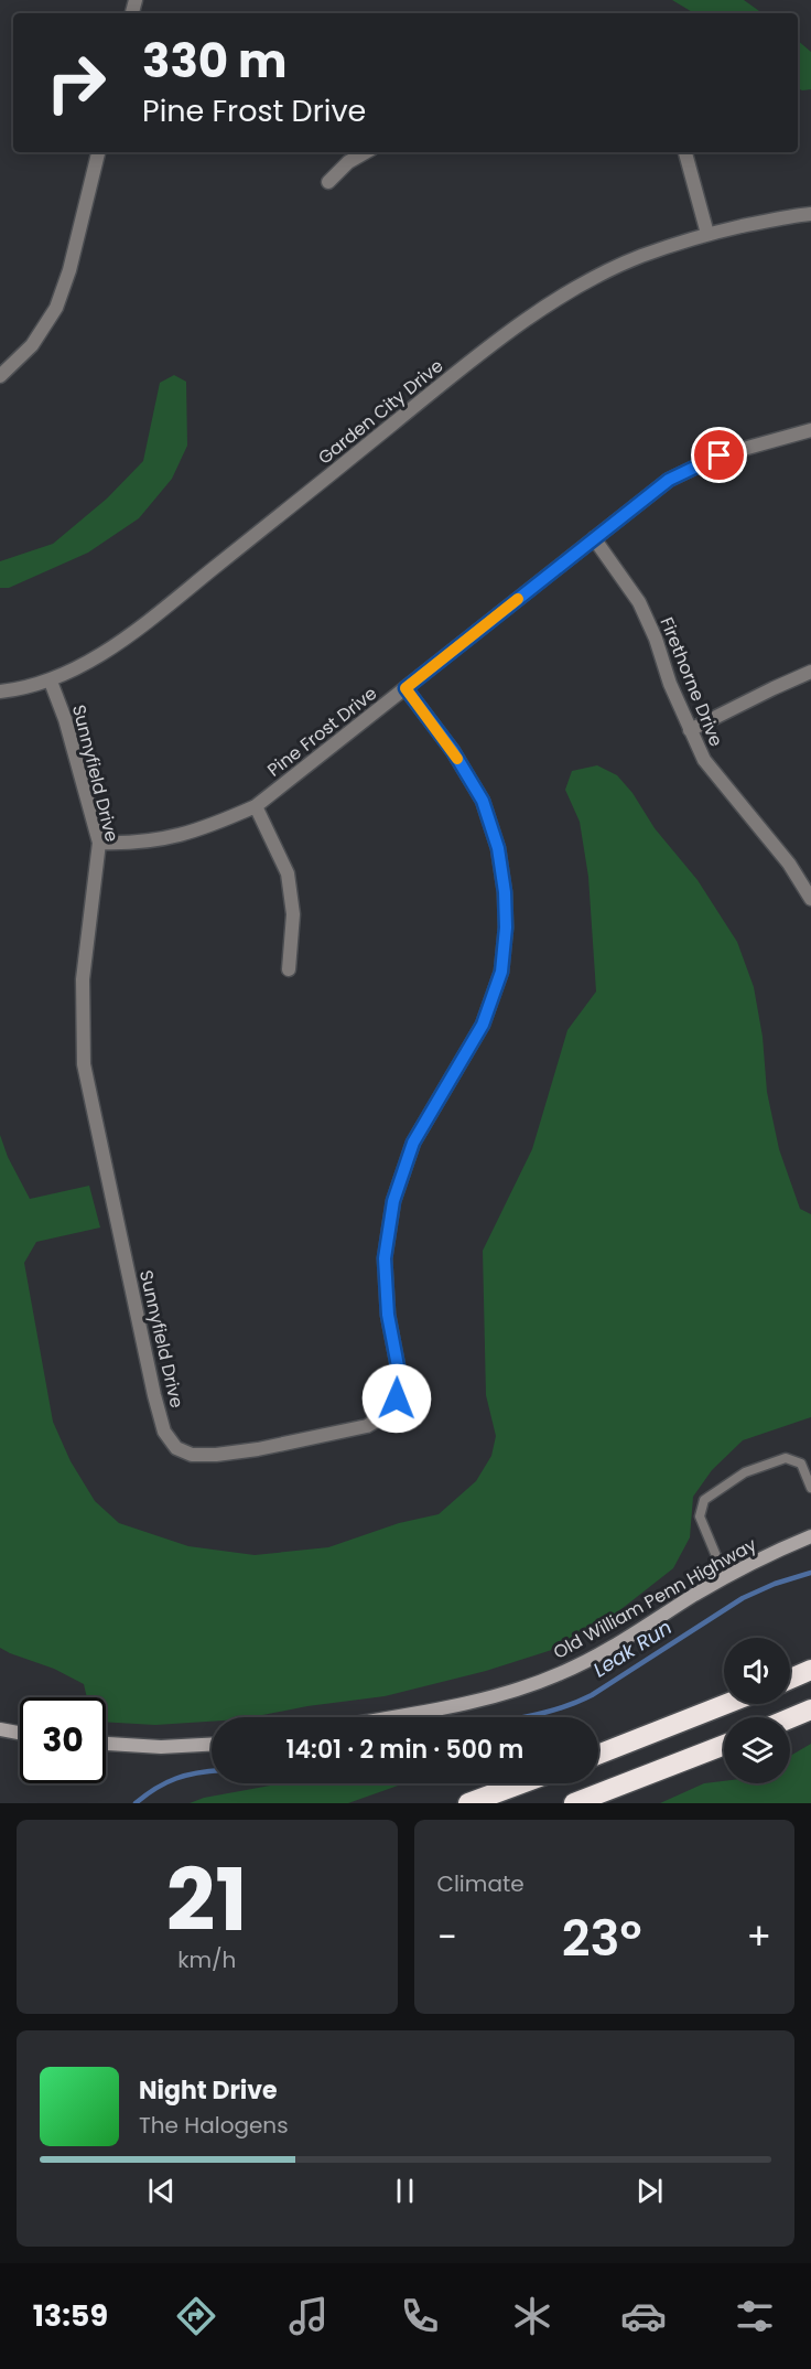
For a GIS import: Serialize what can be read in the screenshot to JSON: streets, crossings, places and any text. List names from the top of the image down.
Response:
{
  "streets": {
    "main road": ["Old William Penn Highway"],
    "street": [
      "Garden City Drive",
      "Firethorne Drive",
      "Pine Frost Drive",
      "Sunnyfield Drive"
    ]
  },
  "crossings": [
    ["Garden City Drive", "Sunnyfield Drive"],
    ["Firethorne Drive", "Pine Frost Drive"],
    ["Pine Frost Drive", "Sunnyfield Drive"]
  ],
  "water": ["Leak Run"],
  "page": {
    "turn": ["330 m", "Pine Frost Drive"],
    "limit": "30",
    "trip": "14:01 · 2 min · 500 m",
    "tile": [
      ["21", "km/h"],
      "Climate"
    ],
    "heat": ["−", "23°", "+"],
    "song": ["Night Drive", "The Halogens"],
    "tabs": "13:59"
  }
}
